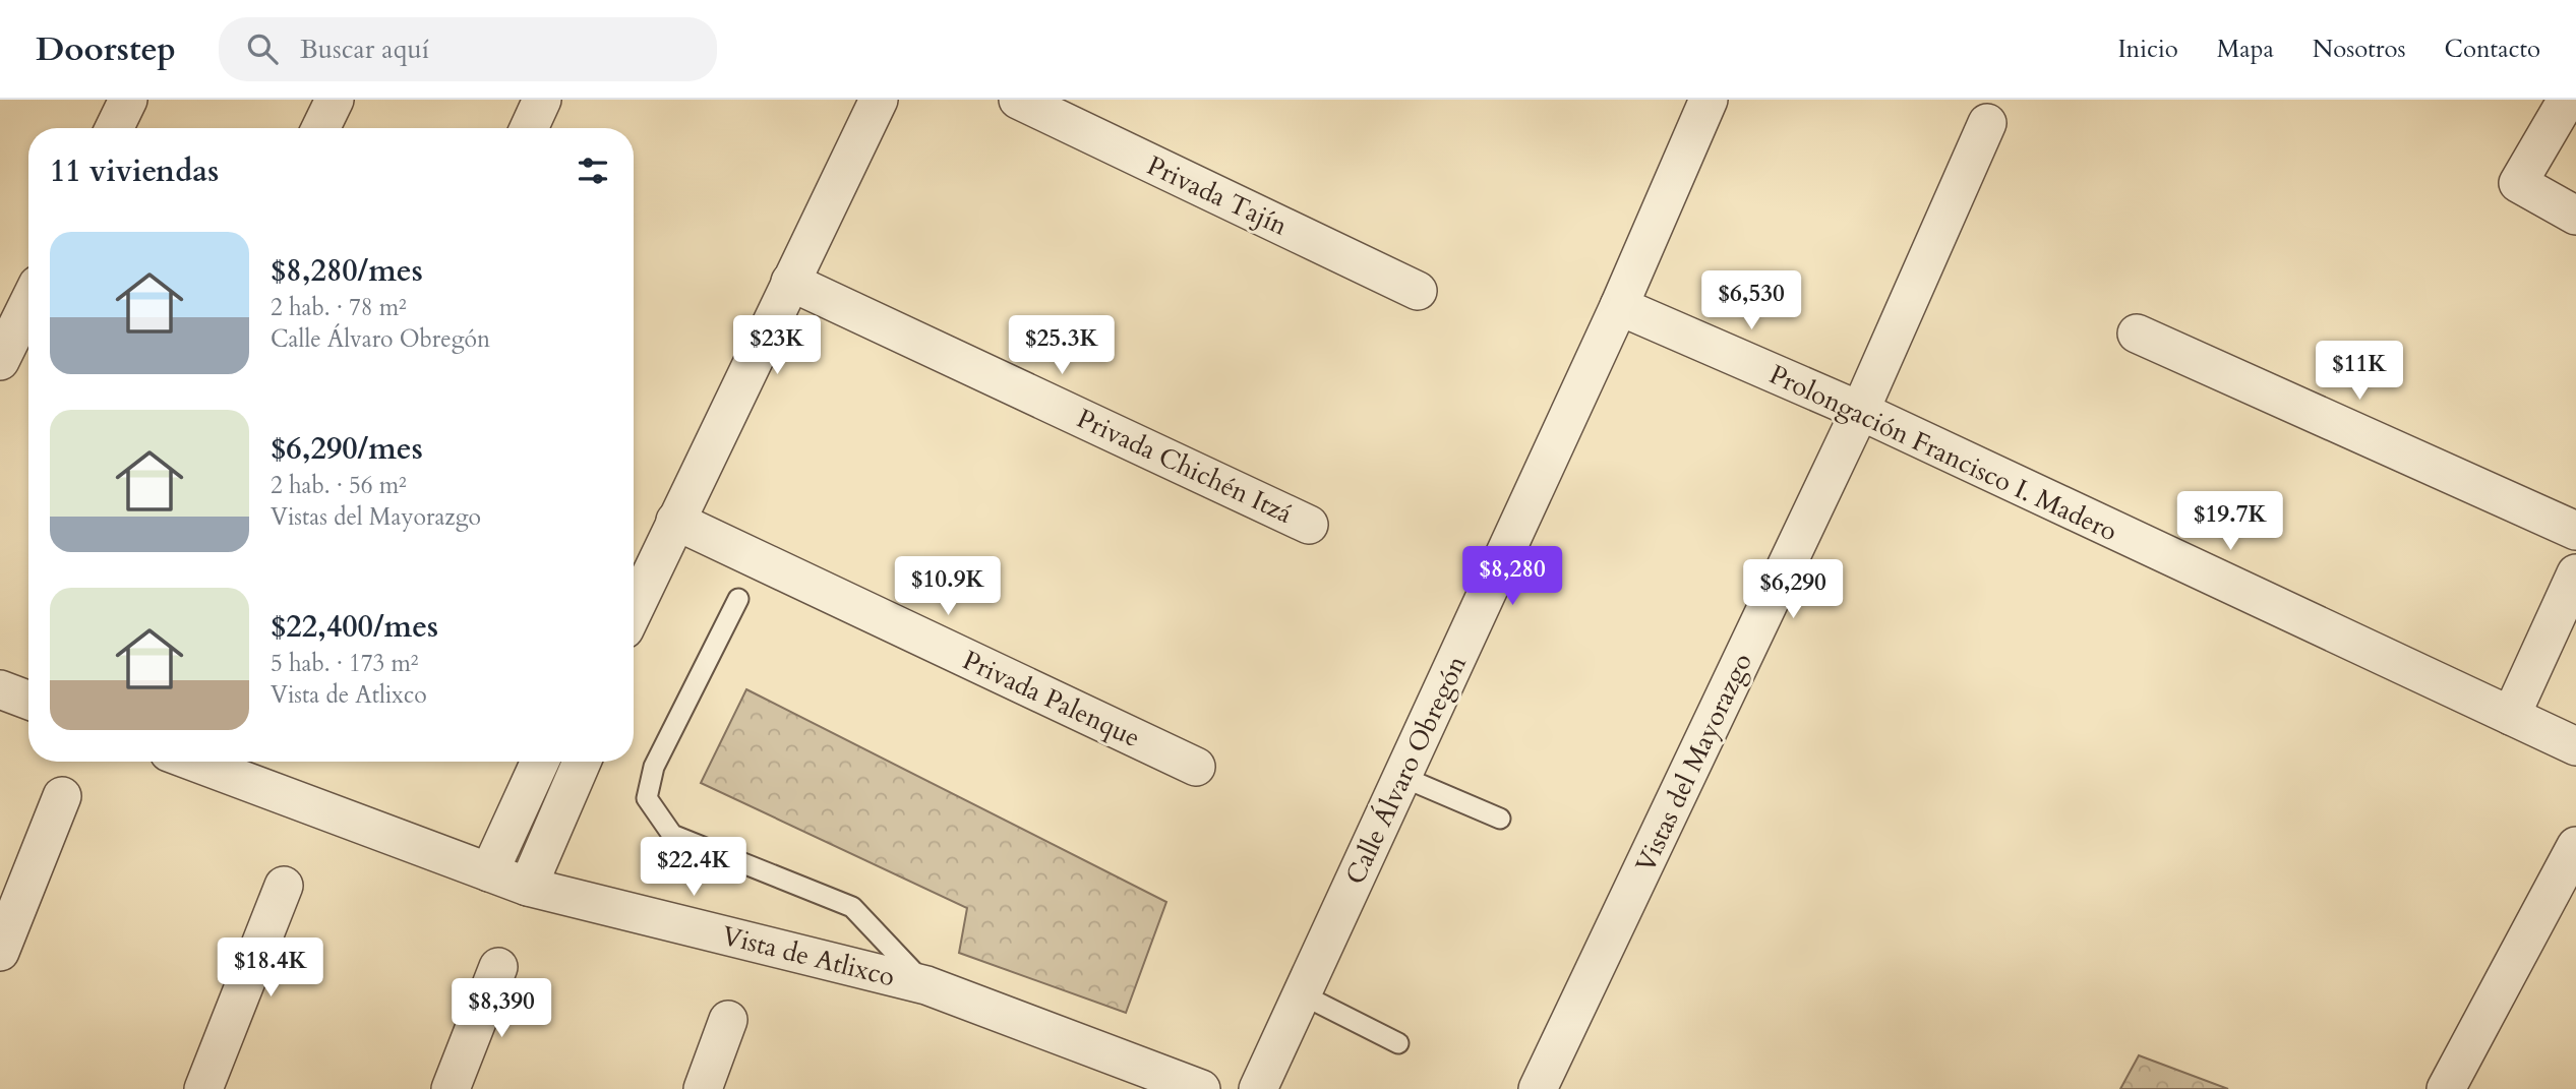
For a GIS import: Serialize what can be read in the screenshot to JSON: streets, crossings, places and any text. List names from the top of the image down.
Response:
{
  "streets": {
    "street": [
      "Privada Tajín",
      "Prolongación Francisco I. Madero",
      "Privada Chichén Itzá",
      "Privada Palenque",
      "Vistas del Mayorazgo",
      "Calle Álvaro Obregón",
      "Vista de Atlixco"
    ]
  },
  "crossings": [
    ["Prolongación Francisco I. Madero", "Vistas del Mayorazgo"],
    ["Prolongación Francisco I. Madero", "Calle Álvaro Obregón"]
  ],
  "page": {
    "header": "Doorstep",
    "search": "Buscar aquí",
    "nav": [
      "Inicio",
      "Mapa",
      "Nosotros",
      "Contacto"
    ],
    "heading": "11 viviendas",
    "list": [
      {
        "name": "$8,280/mes",
        "note": "2 hab. · 78 m² · Calle Álvaro Obregón"
      },
      {
        "name": "$6,290/mes",
        "note": "2 hab. · 56 m² · Vistas del Mayorazgo"
      },
      {
        "name": "$22,400/mes",
        "note": "5 hab. · 173 m² · Vista de Atlixco"
      }
    ],
    "price": [
      "$6,530",
      "$23K",
      "$25.3K",
      "$11K",
      "$19.7K",
      "$8,280",
      "$10.9K",
      "$6,290",
      "$22.4K",
      "$18.4K",
      "$8,390"
    ]
  }
}
